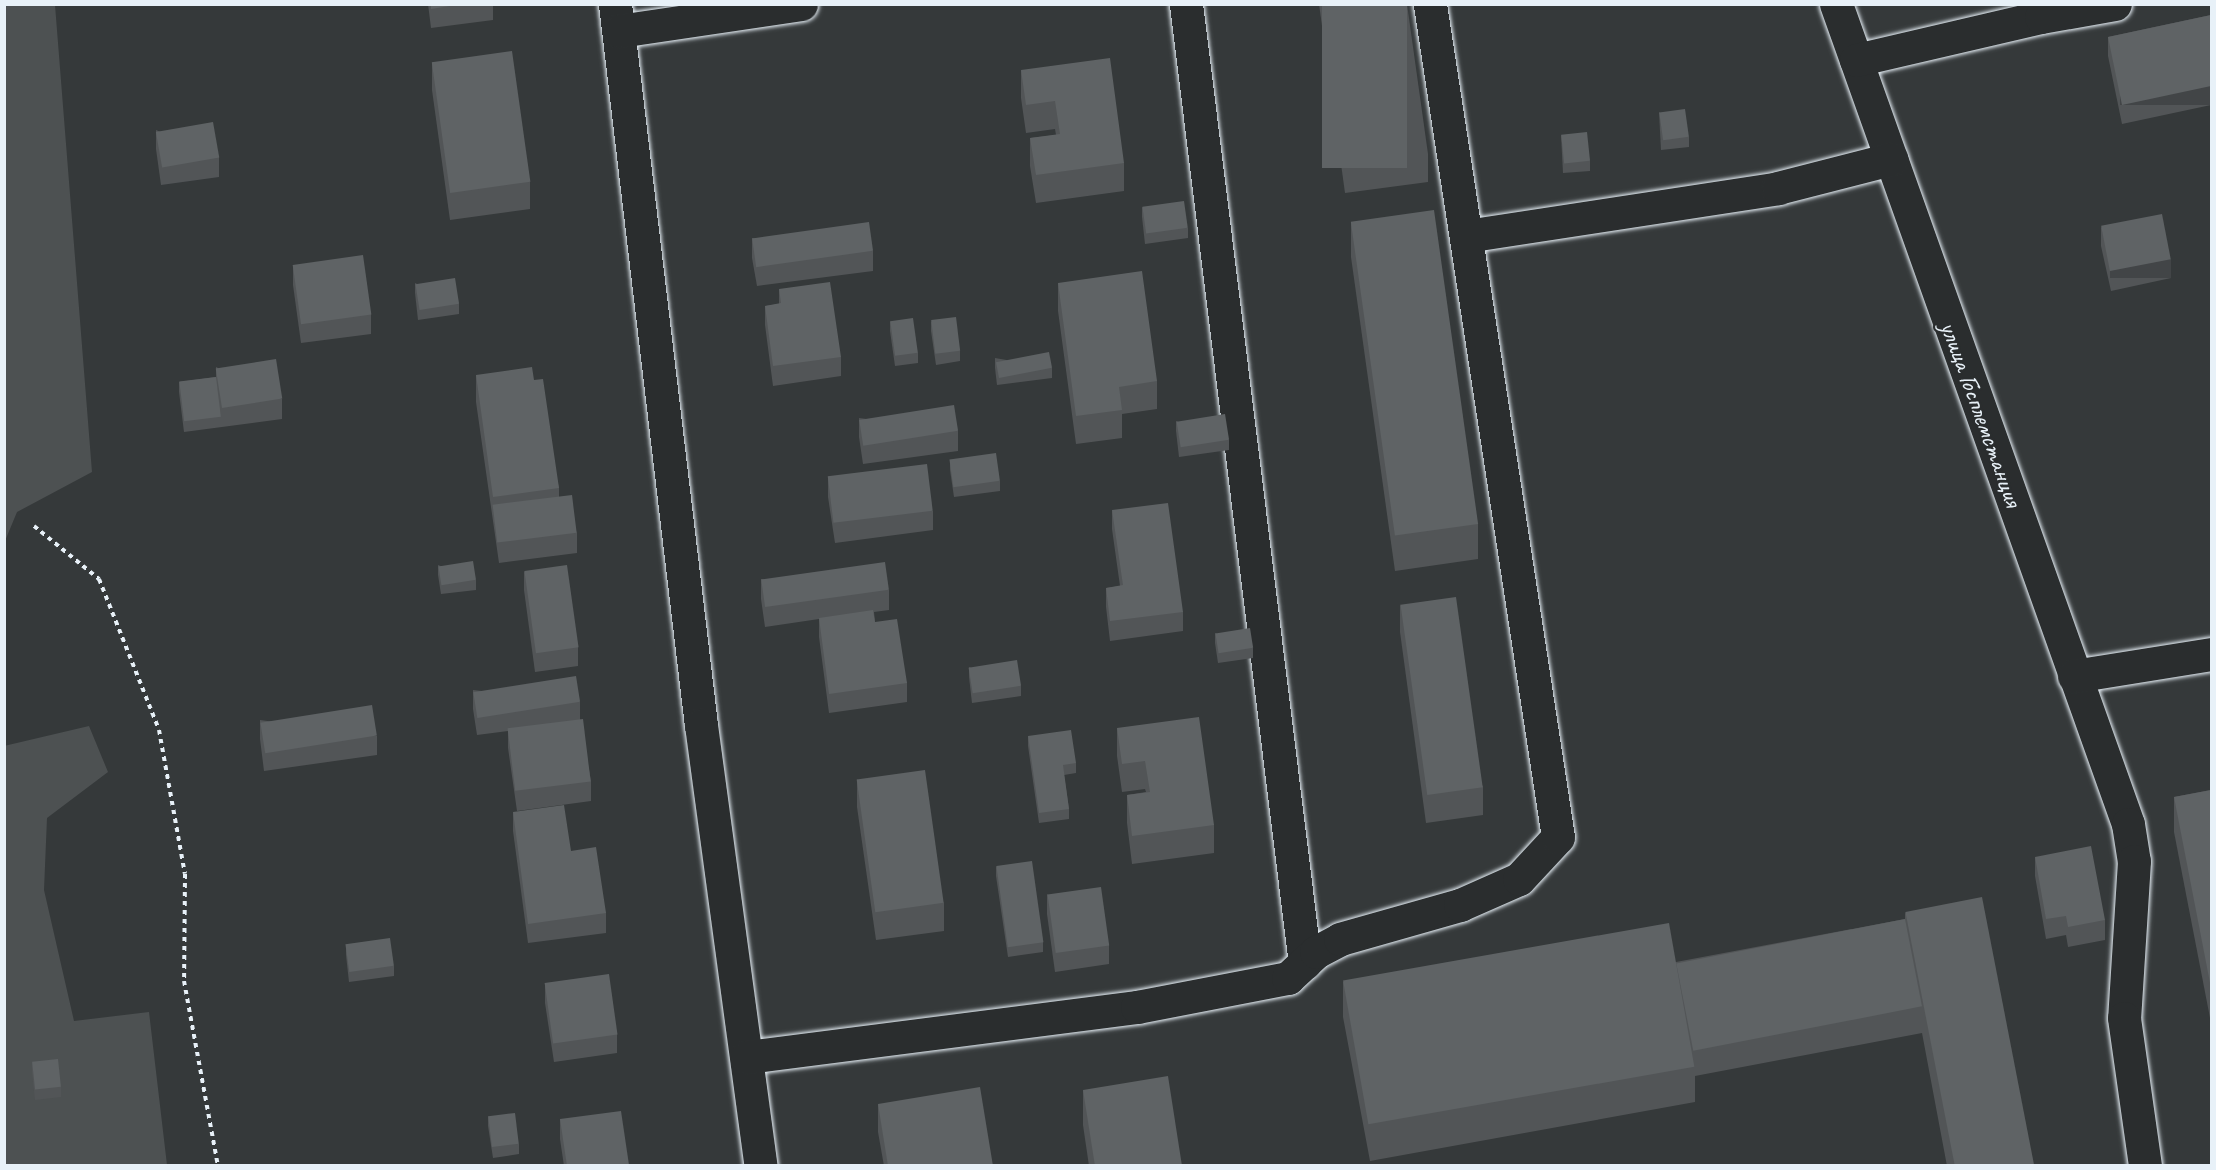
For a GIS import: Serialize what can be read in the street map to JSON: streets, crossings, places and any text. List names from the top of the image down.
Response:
{
  "streets": {
    "street": ["улица Госплемстанция"]
  }
}
